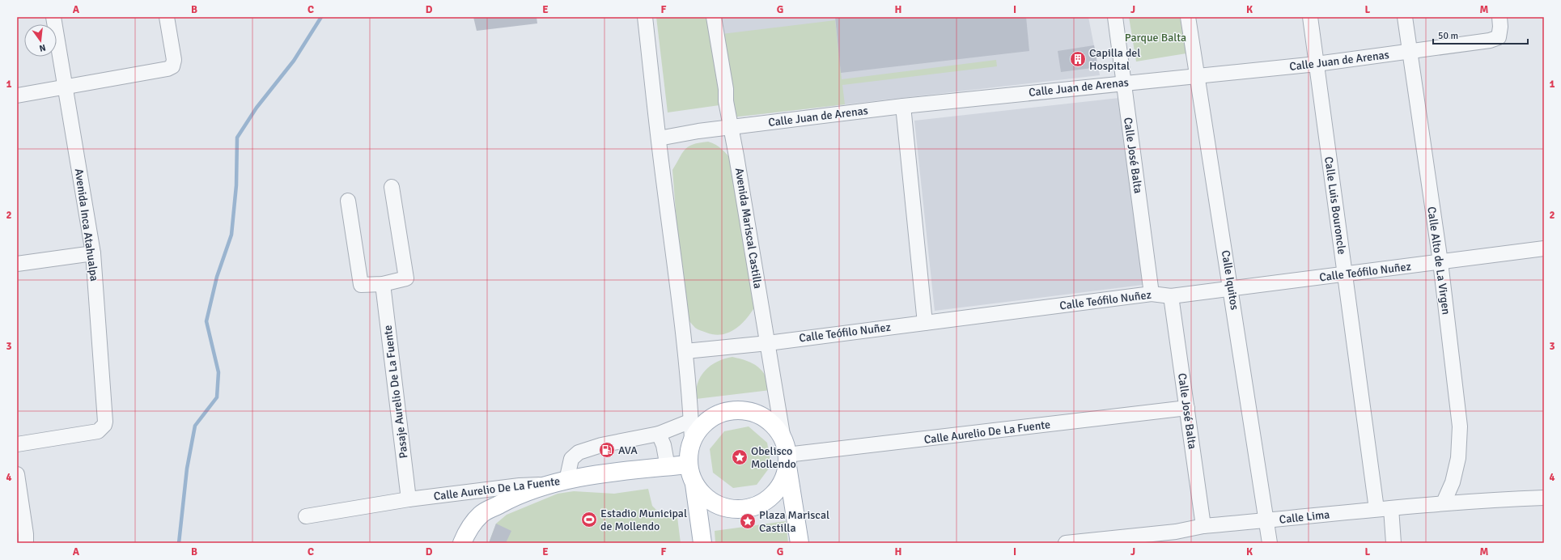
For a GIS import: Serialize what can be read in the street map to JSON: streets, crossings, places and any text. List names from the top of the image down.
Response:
{
  "streets": {
    "main road": ["Avenida Mariscal Castilla", "Calle Aurelio De La Fuente"],
    "street": [
      "Calle Juan de Arenas",
      "Calle José Balta",
      "Calle Luis Bouroncle",
      "Avenida Inca Atahualpa",
      "Calle Alto de La Virgen",
      "Calle Teófilo Nuñez",
      "Calle Iquitos",
      "Pasaje Aurelio De La Fuente",
      "Calle Lima"
    ]
  },
  "crossings": [
    ["Calle Juan de Arenas", "Calle José Balta"],
    ["Calle Juan de Arenas", "Calle Luis Bouroncle"],
    ["Calle Juan de Arenas", "Avenida Mariscal Castilla"],
    ["Calle Juan de Arenas", "Calle Alto de La Virgen"],
    ["Calle Juan de Arenas", "Calle Iquitos"],
    ["Calle José Balta", "Calle Teófilo Nuñez"],
    ["Calle José Balta", "Calle Aurelio De La Fuente"],
    ["Calle José Balta", "Calle Lima"],
    ["Calle Luis Bouroncle", "Calle Teófilo Nuñez"],
    ["Calle Luis Bouroncle", "Calle Lima"],
    ["Avenida Mariscal Castilla", "Calle Teófilo Nuñez"],
    ["Avenida Mariscal Castilla", "Calle Aurelio De La Fuente"],
    ["Calle Alto de La Virgen", "Calle Teófilo Nuñez"],
    ["Calle Alto de La Virgen", "Calle Lima"],
    ["Calle Teófilo Nuñez", "Calle Iquitos"],
    ["Calle Iquitos", "Calle Lima"],
    ["Pasaje Aurelio De La Fuente", "Calle Aurelio De La Fuente"]
  ],
  "parks": ["Parque Balta"],
  "places": {
    "building": ["Capilla del Hospital"],
    "fuel station": ["AVA"],
    "place": ["Obelisco Mollendo", "Plaza Mariscal Castilla"],
    "sports": ["Estadio Municipal de Mollendo"]
  },
  "scale_bar": "50 m",
  "north": "bottom",
  "grid": {
    "columns": [
      "A",
      "B",
      "C",
      "D",
      "E",
      "F",
      "G",
      "H",
      "I",
      "J",
      "K",
      "L",
      "M"
    ],
    "rows": [
      "1",
      "2",
      "3",
      "4"
    ]
  }
}
